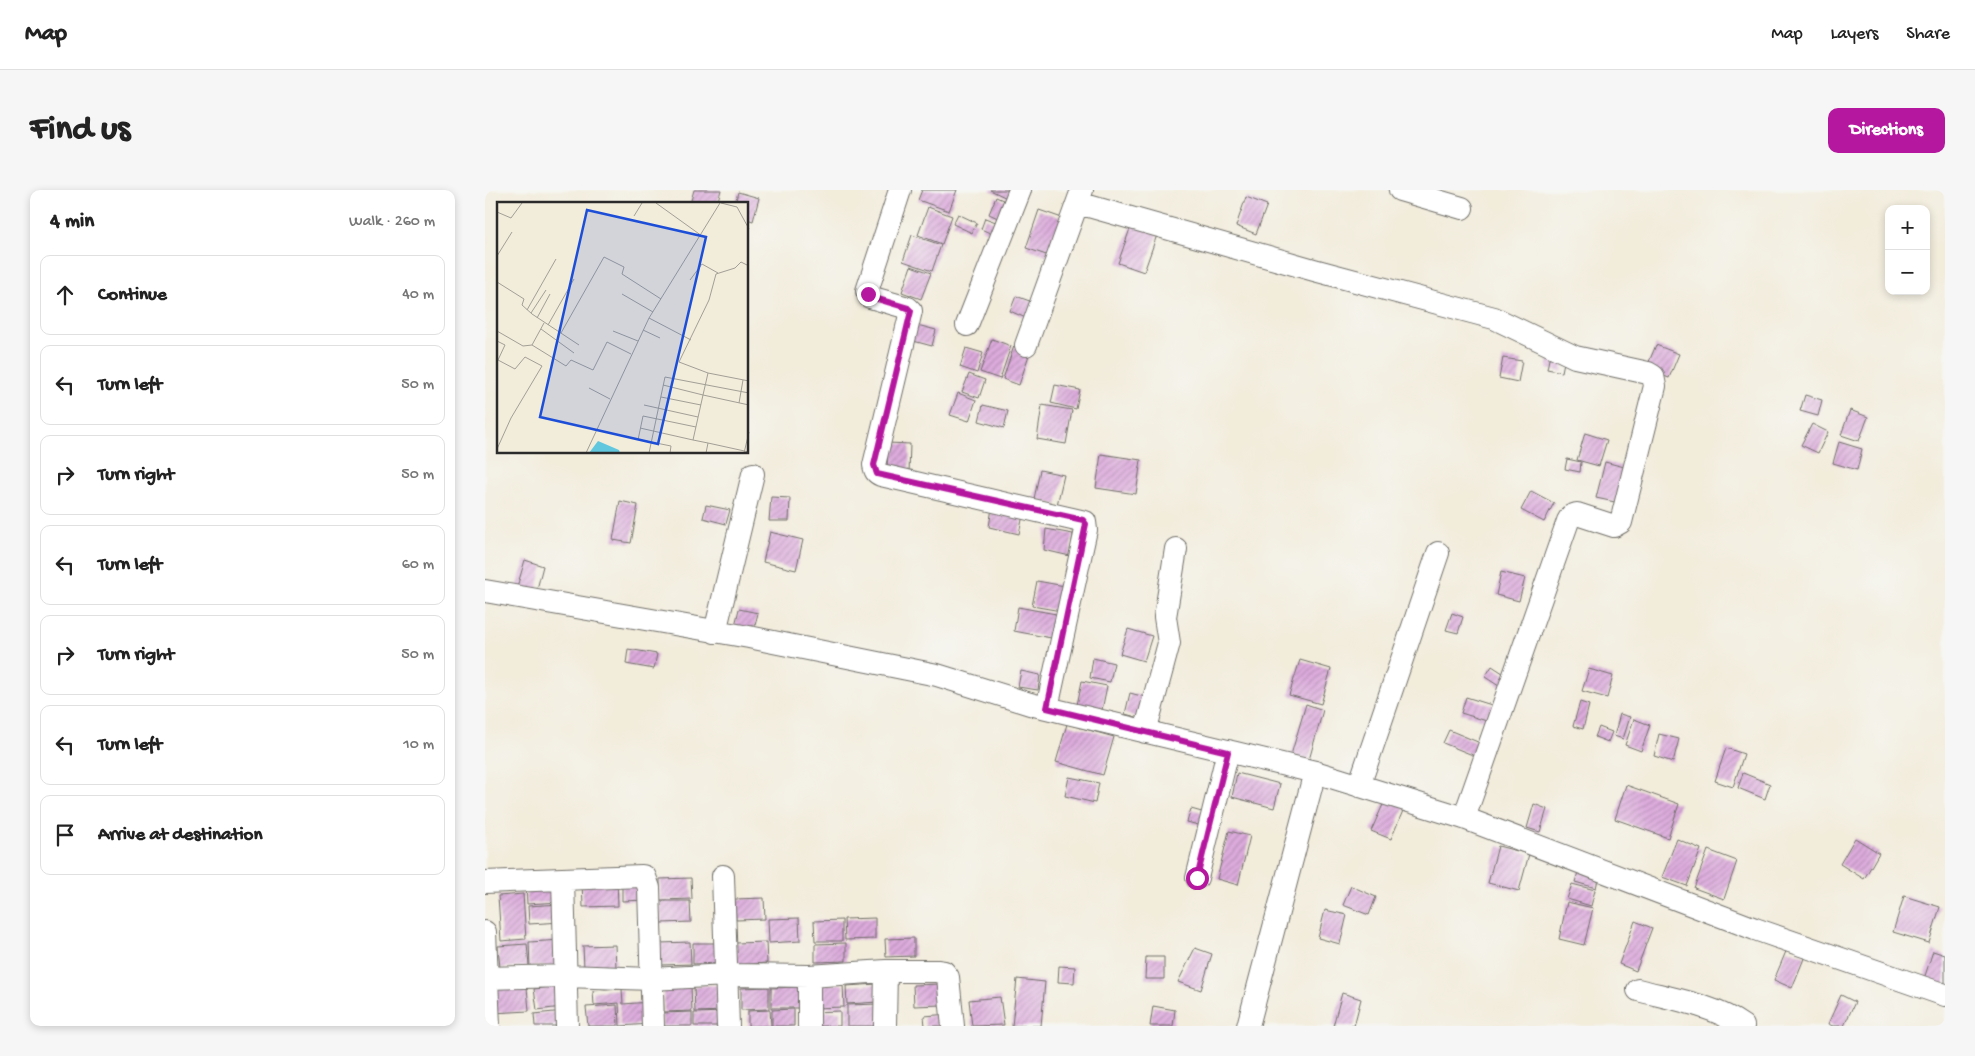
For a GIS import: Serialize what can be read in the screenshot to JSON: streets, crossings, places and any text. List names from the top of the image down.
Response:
{
  "page": {
    "header": "Map",
    "nav": ["Map", "Layers", "Share"],
    "buttons": "Directions",
    "title": "Find us",
    "heading": ["4 min", "Walk · 260 m"],
    "map_buttons": ["+", "−"],
    "list": [
      ["Continue", "40 m"],
      ["Turn left", "50 m"],
      ["Turn right", "50 m"],
      ["Turn left", "60 m"],
      ["Turn right", "50 m"],
      ["Turn left", "10 m"],
      "Arrive at destination"
    ]
  }
}
